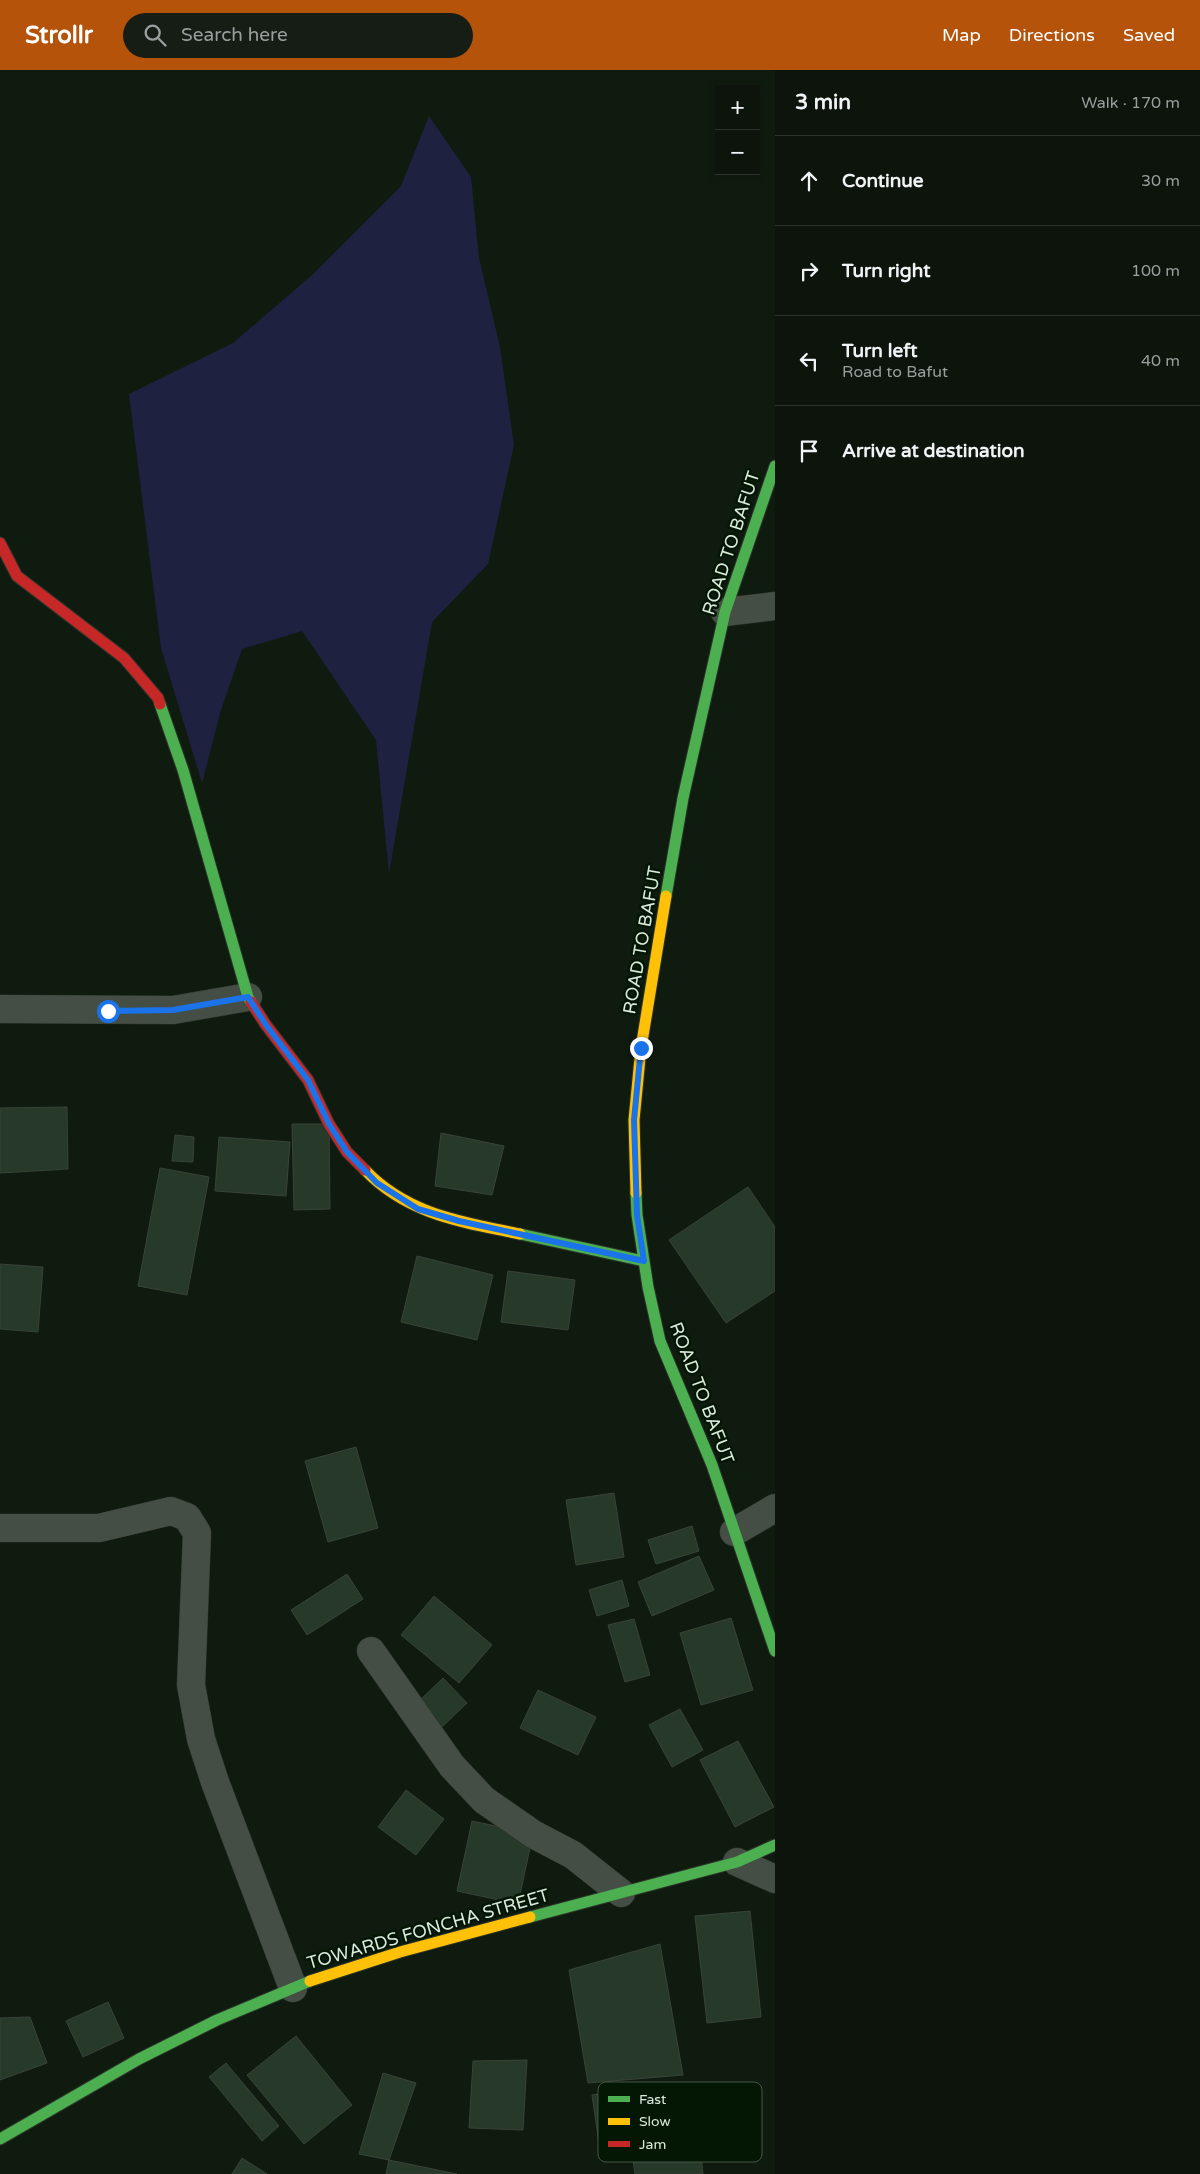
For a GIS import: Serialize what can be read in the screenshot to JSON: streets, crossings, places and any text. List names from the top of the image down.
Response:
{
  "streets": {
    "street": ["ROAD TO BAFUT", "TOWARDS FONCHA STREET"]
  },
  "legend": ["Fast", "Slow", "Jam"],
  "page": {
    "header": "Strollr",
    "search": "Search here",
    "nav": ["Map", "Directions", "Saved"],
    "heading": ["3 min", "Walk · 170 m"],
    "map_buttons": ["+", "−"],
    "list": [
      ["Continue", "30 m"],
      ["Turn right", "100 m"],
      ["Turn left", "Road to Bafut", "40 m"],
      "Arrive at destination"
    ]
  }
}
